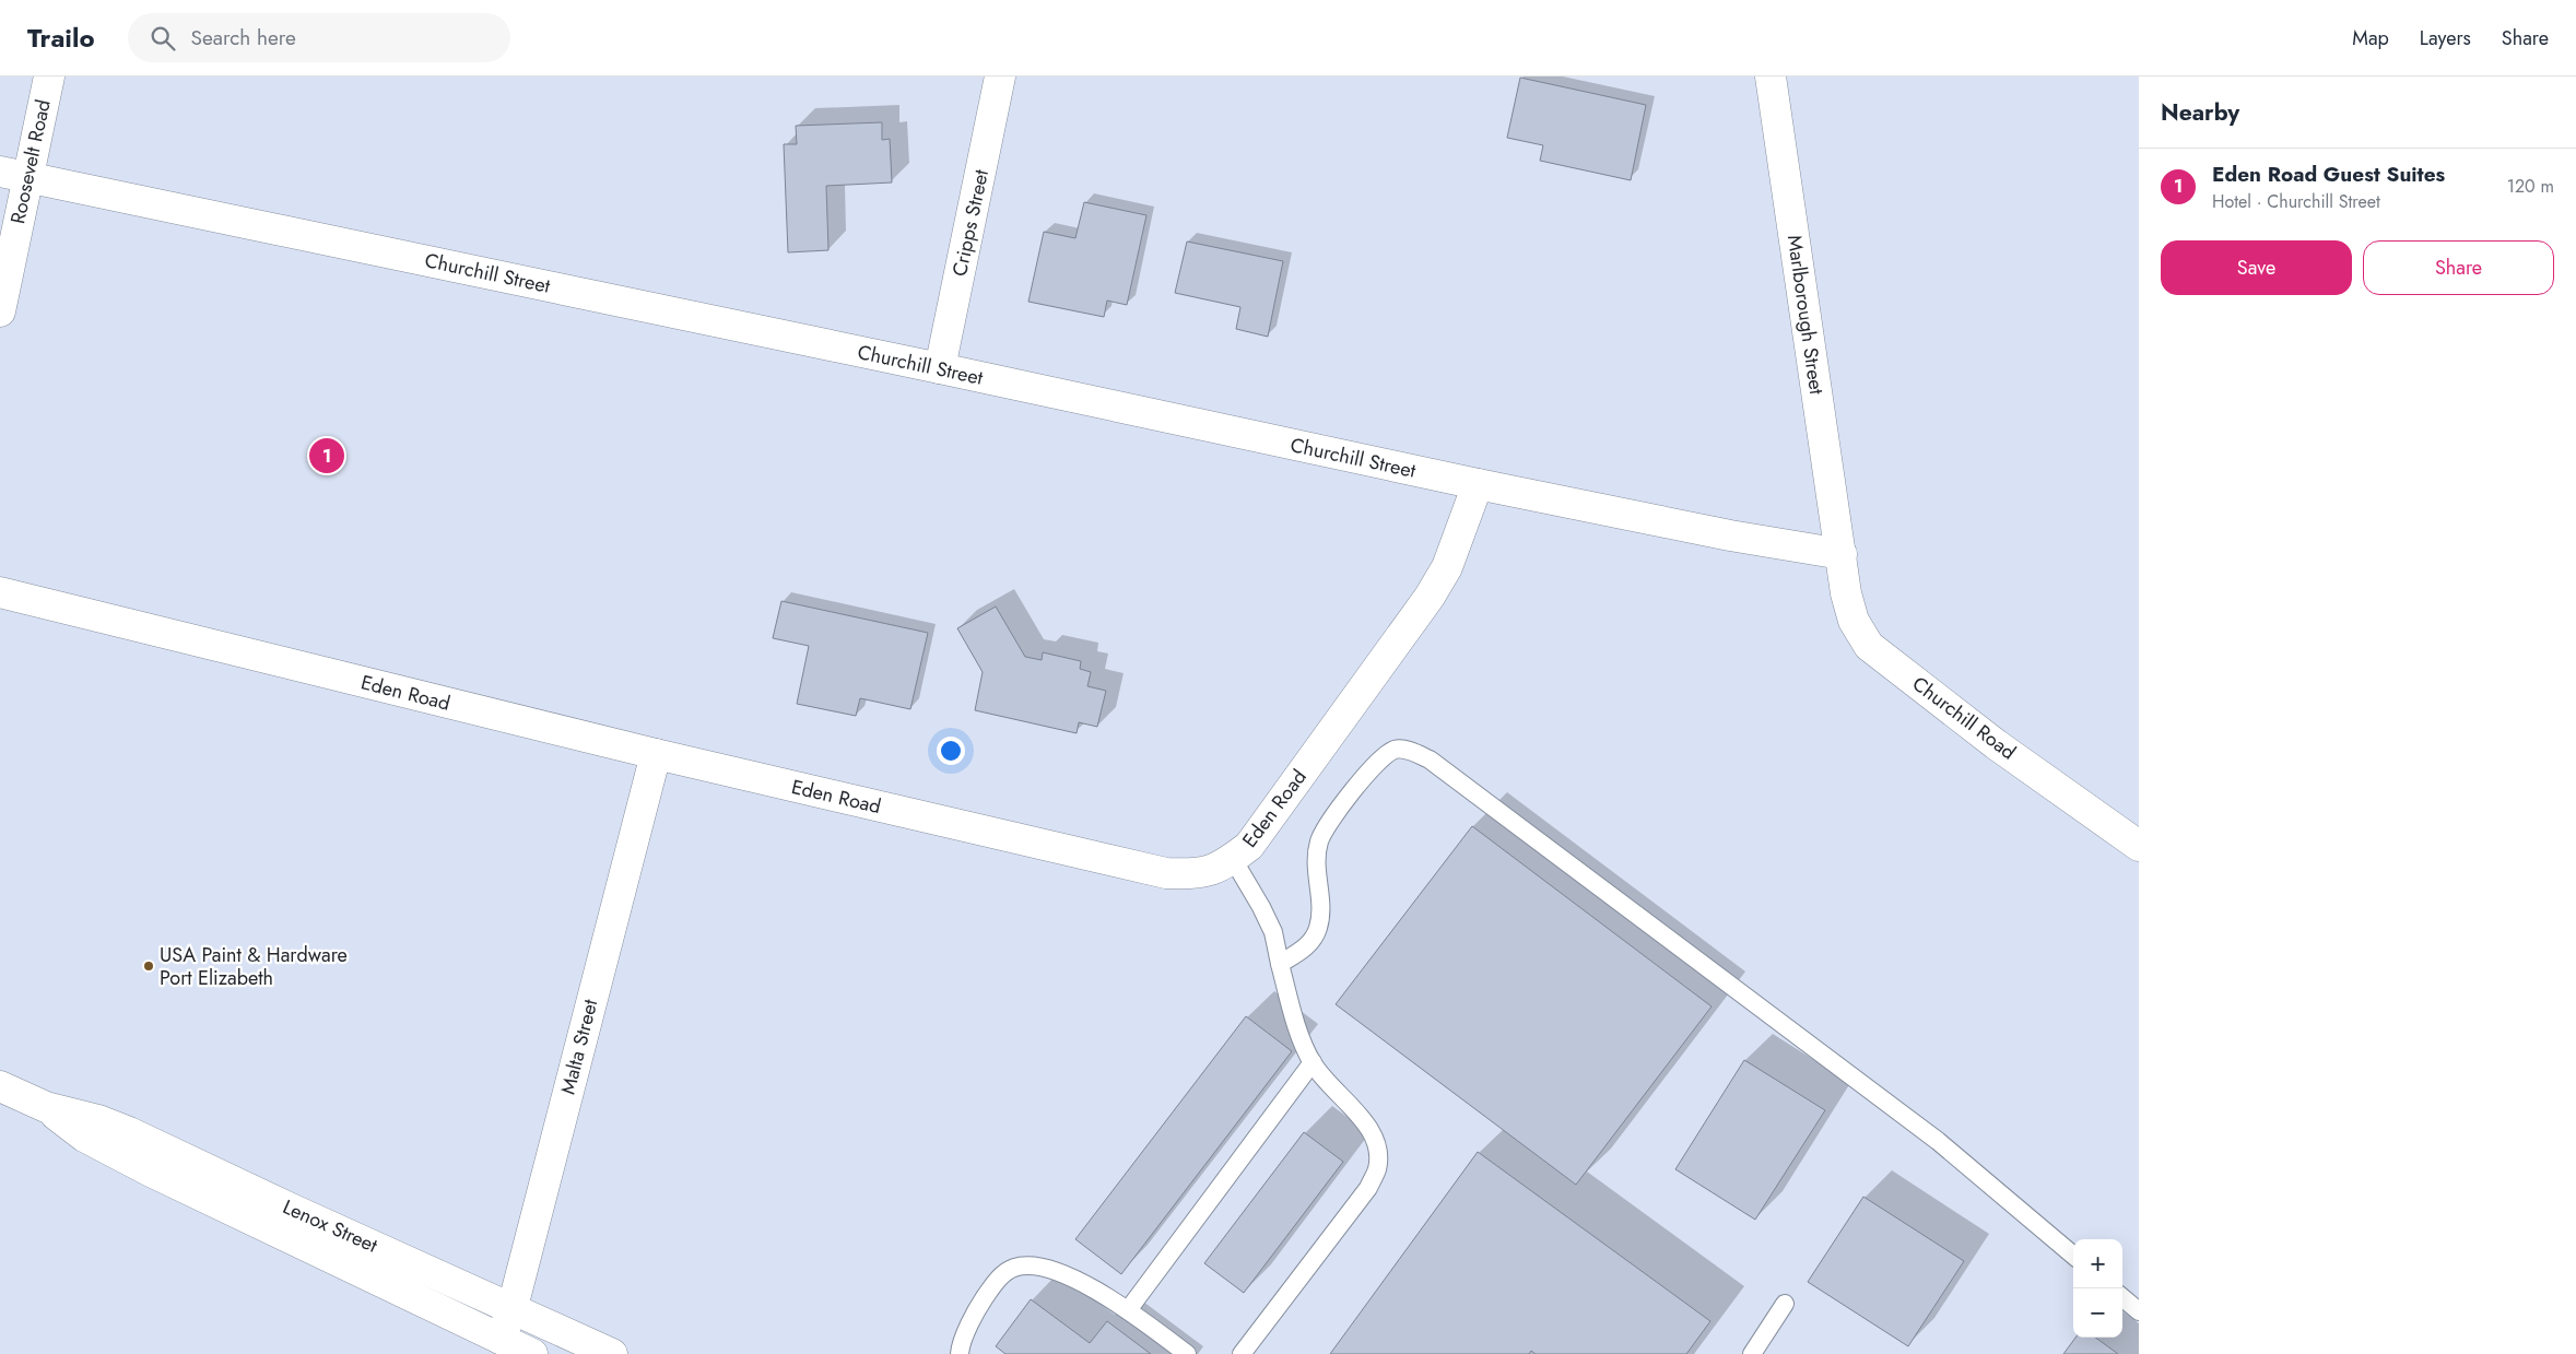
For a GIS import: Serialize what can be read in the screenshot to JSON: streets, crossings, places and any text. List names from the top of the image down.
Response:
{
  "streets": {
    "street": [
      "Roosevelt Road",
      "Cripps Street",
      "Churchill Street",
      "Marlborough Street",
      "Eden Road",
      "Churchill Road",
      "Malta Street",
      "Lenox Street"
    ]
  },
  "crossings": [
    ["Roosevelt Road", "Churchill Street"],
    ["Cripps Street", "Churchill Street"],
    ["Churchill Street", "Marlborough Street"],
    ["Churchill Street", "Eden Road"],
    ["Churchill Street", "Churchill Road"],
    ["Marlborough Street", "Churchill Road"],
    ["Eden Road", "Malta Street"],
    ["Malta Street", "Lenox Street"]
  ],
  "places": ["USA Paint & Hardware Port Elizabeth"],
  "page": {
    "header": "Trailo",
    "search": "Search here",
    "nav": ["Map", "Layers", "Share"],
    "heading": "Nearby",
    "list": [
      {
        "mark": "1",
        "name": "Eden Road Guest Suites",
        "note": "Hotel · Churchill Street",
        "value": "120 m"
      }
    ],
    "buttons": ["Save", "Share"],
    "pins": "1",
    "map_buttons": ["+", "−"]
  }
}
